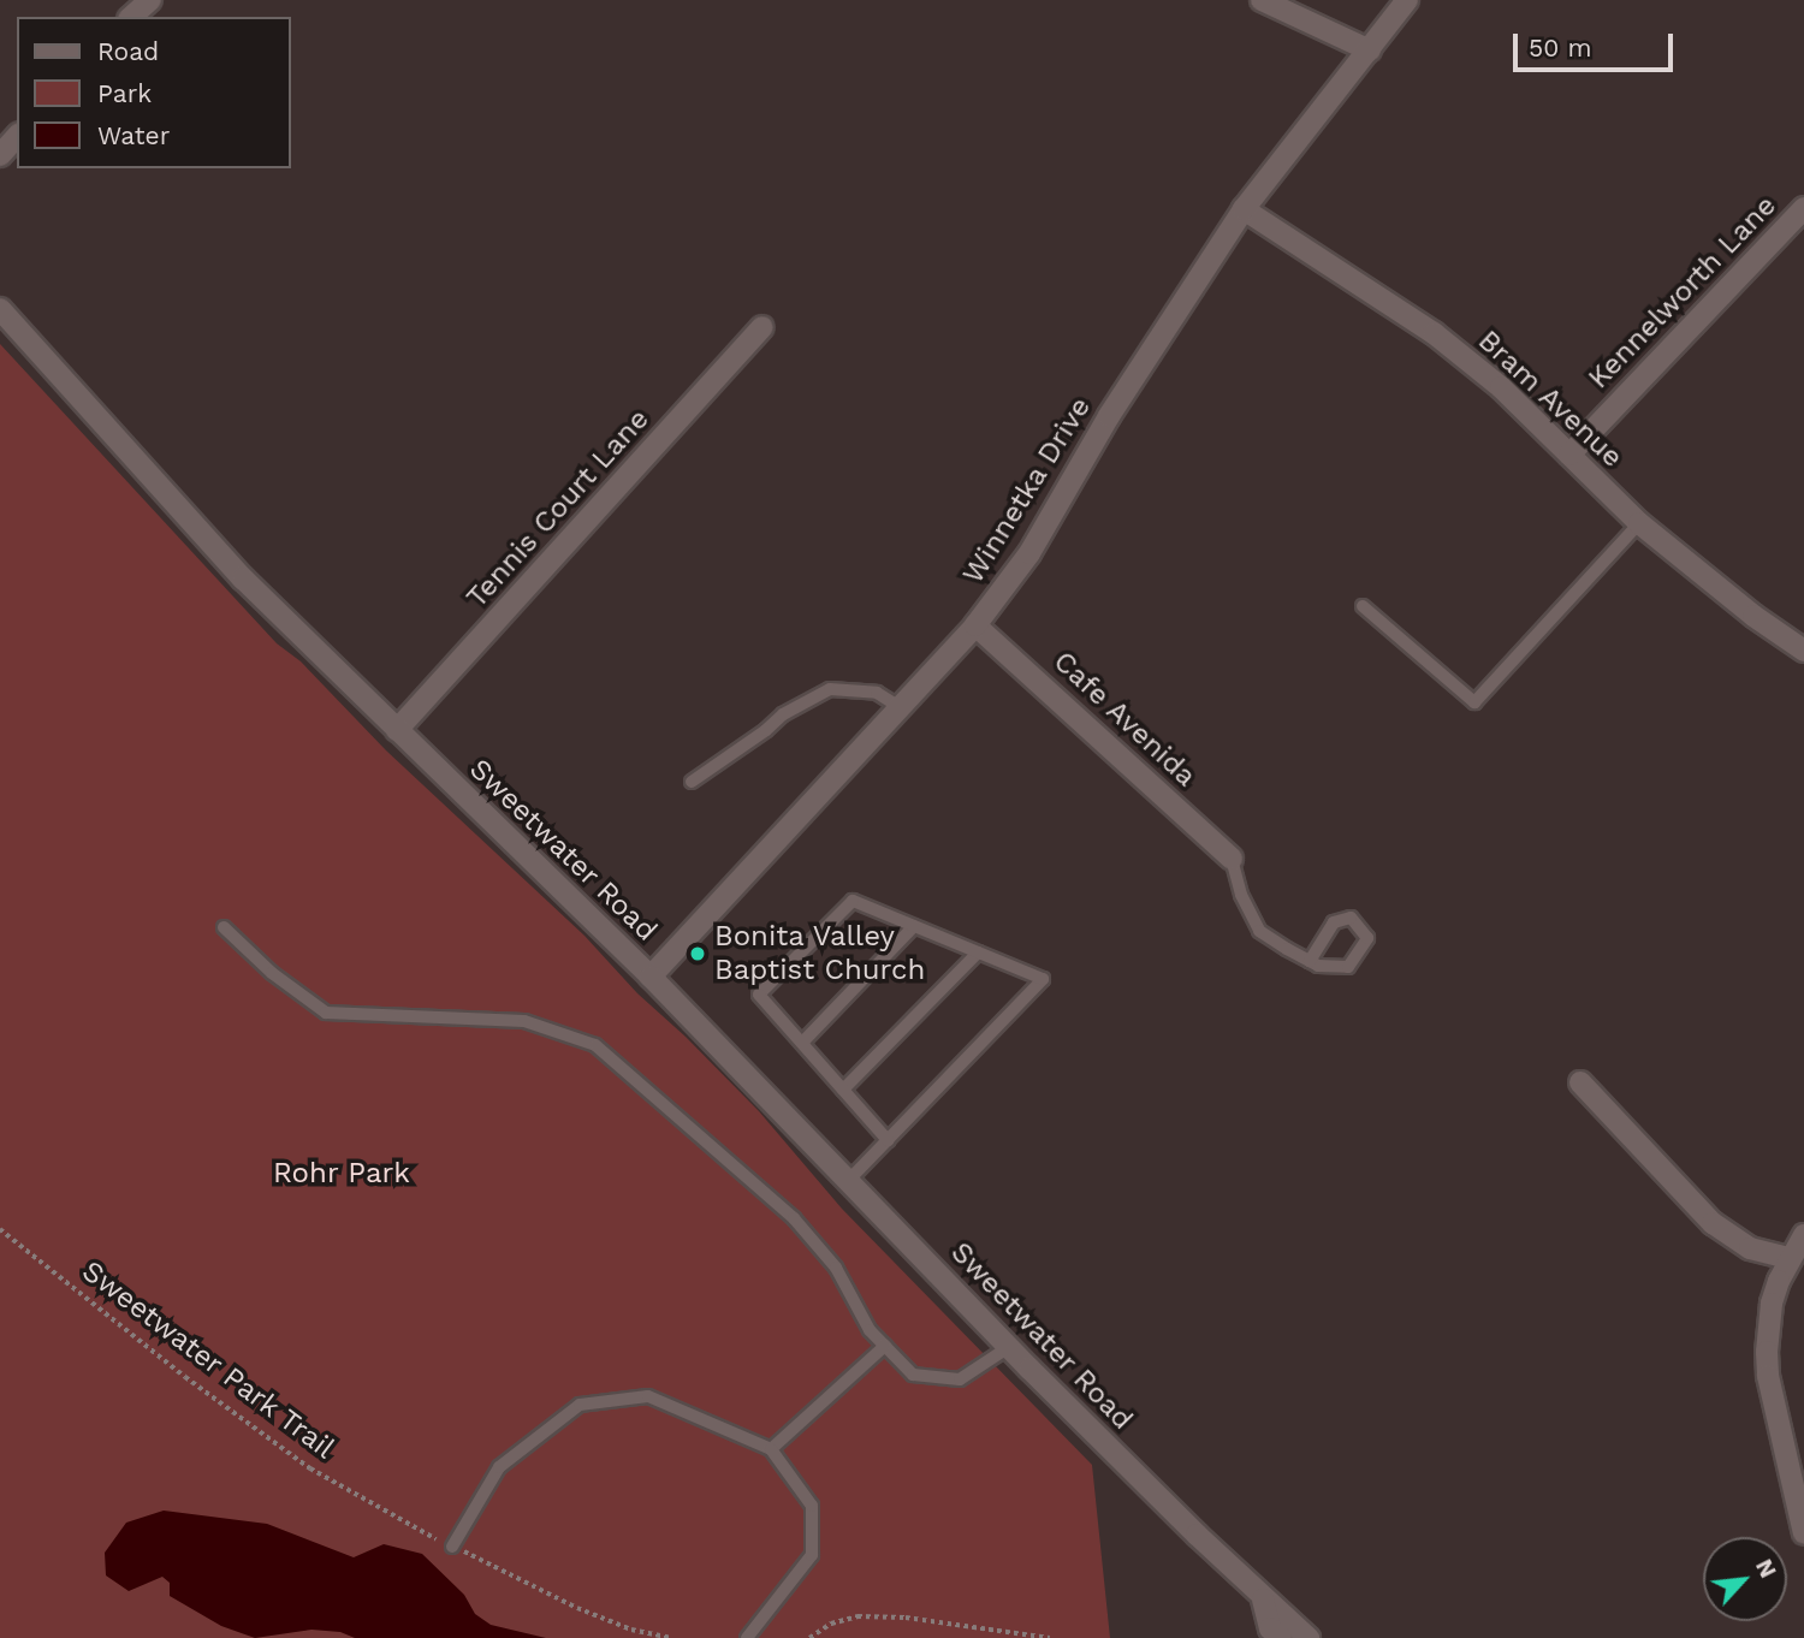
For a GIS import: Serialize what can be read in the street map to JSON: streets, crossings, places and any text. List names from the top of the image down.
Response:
{
  "streets": {
    "street": [
      "Kennelworth Lane",
      "Bram Avenue",
      "Winnetka Drive",
      "Tennis Court Lane",
      "Cafe Avenida",
      "Sweetwater Road"
    ],
    "path": ["Sweetwater Park Trail"]
  },
  "crossings": [
    ["Kennelworth Lane", "Bram Avenue"],
    ["Bram Avenue", "Winnetka Drive"],
    ["Winnetka Drive", "Cafe Avenida"],
    ["Winnetka Drive", "Sweetwater Road"],
    ["Tennis Court Lane", "Sweetwater Road"]
  ],
  "parks": ["Rohr Park"],
  "places": ["Bonita Valley Baptist Church"],
  "legend": ["Road", "Park", "Water"],
  "scale_bar": "50 m",
  "north": "top right"
}
